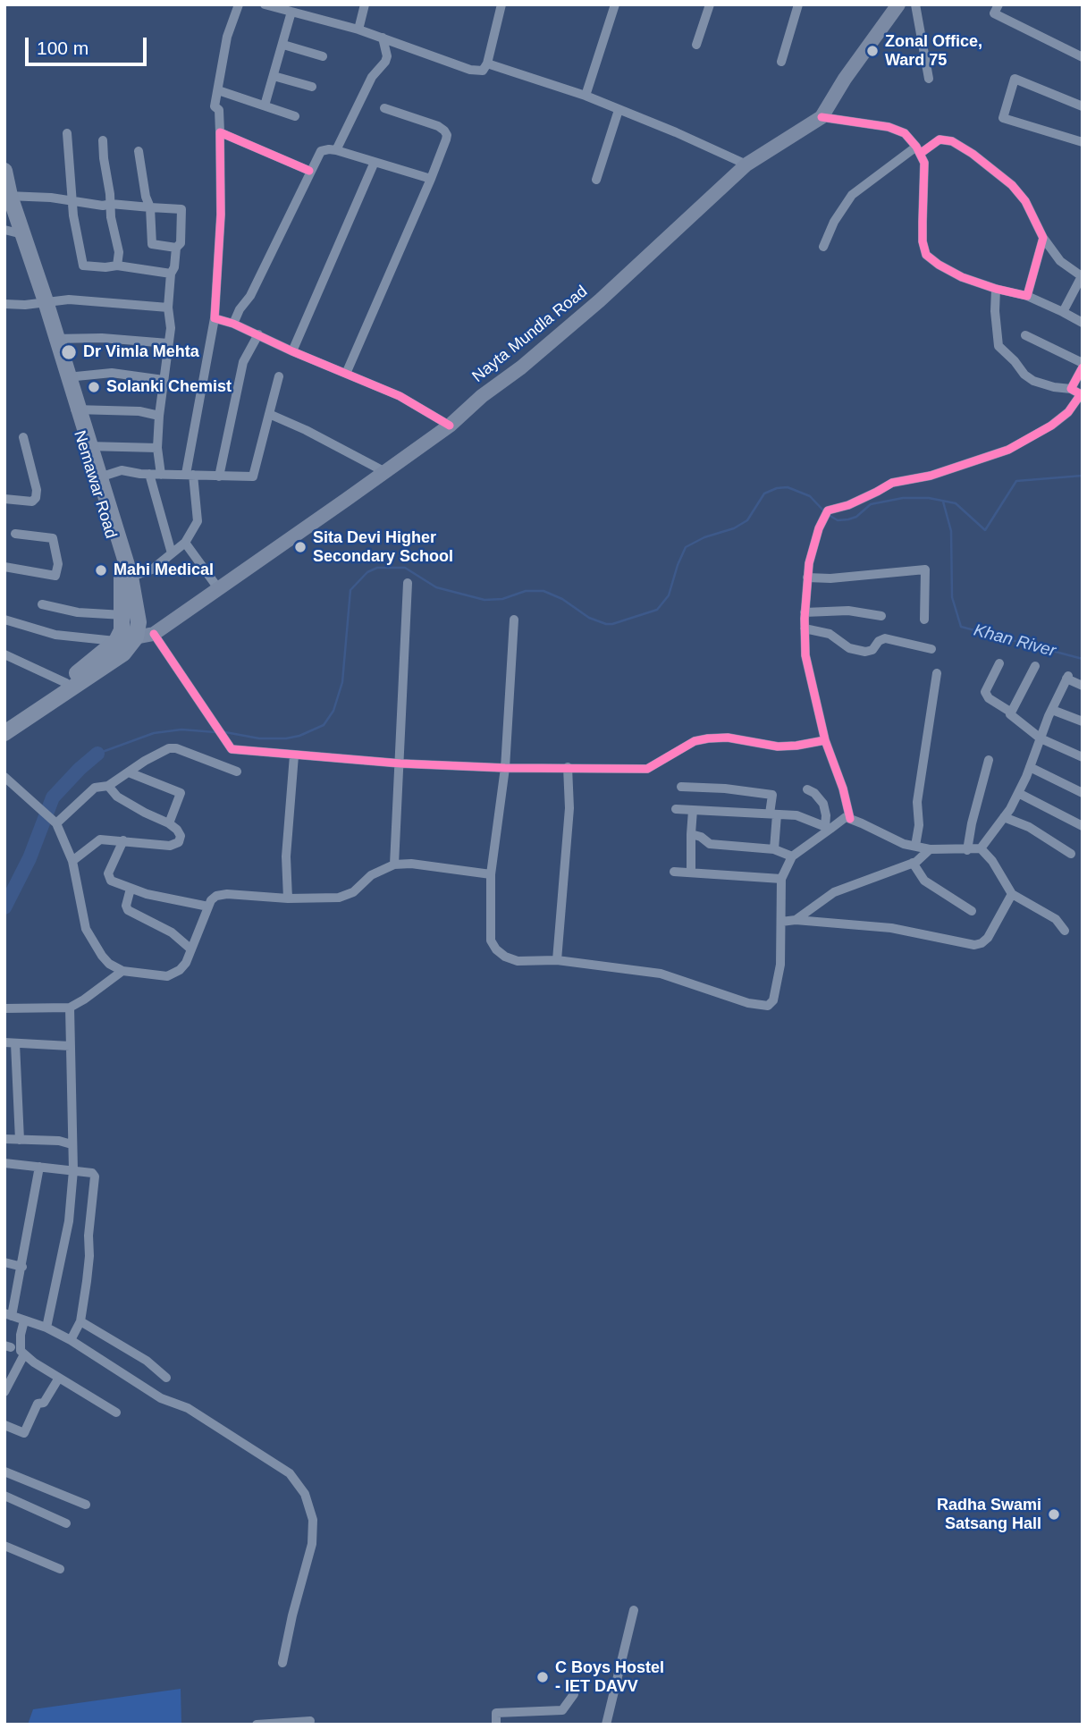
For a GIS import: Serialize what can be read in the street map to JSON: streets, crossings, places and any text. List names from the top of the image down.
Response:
{
  "streets": {
    "highway": ["Nemawar Road"],
    "main road": ["Nayta Mundla Road"]
  },
  "crossings": [
    ["Nayta Mundla Road", "Nemawar Road"]
  ],
  "water": ["Khan River"],
  "places": [
    "Zonal Office, Ward 75",
    "Dr Vimla Mehta",
    "Solanki Chemist",
    "Sita Devi Higher Secondary School",
    "Mahi Medical",
    "Radha Swami Satsang Hall",
    "C Boys Hostel - IET DAVV"
  ],
  "scale_bar": "100 m"
}
